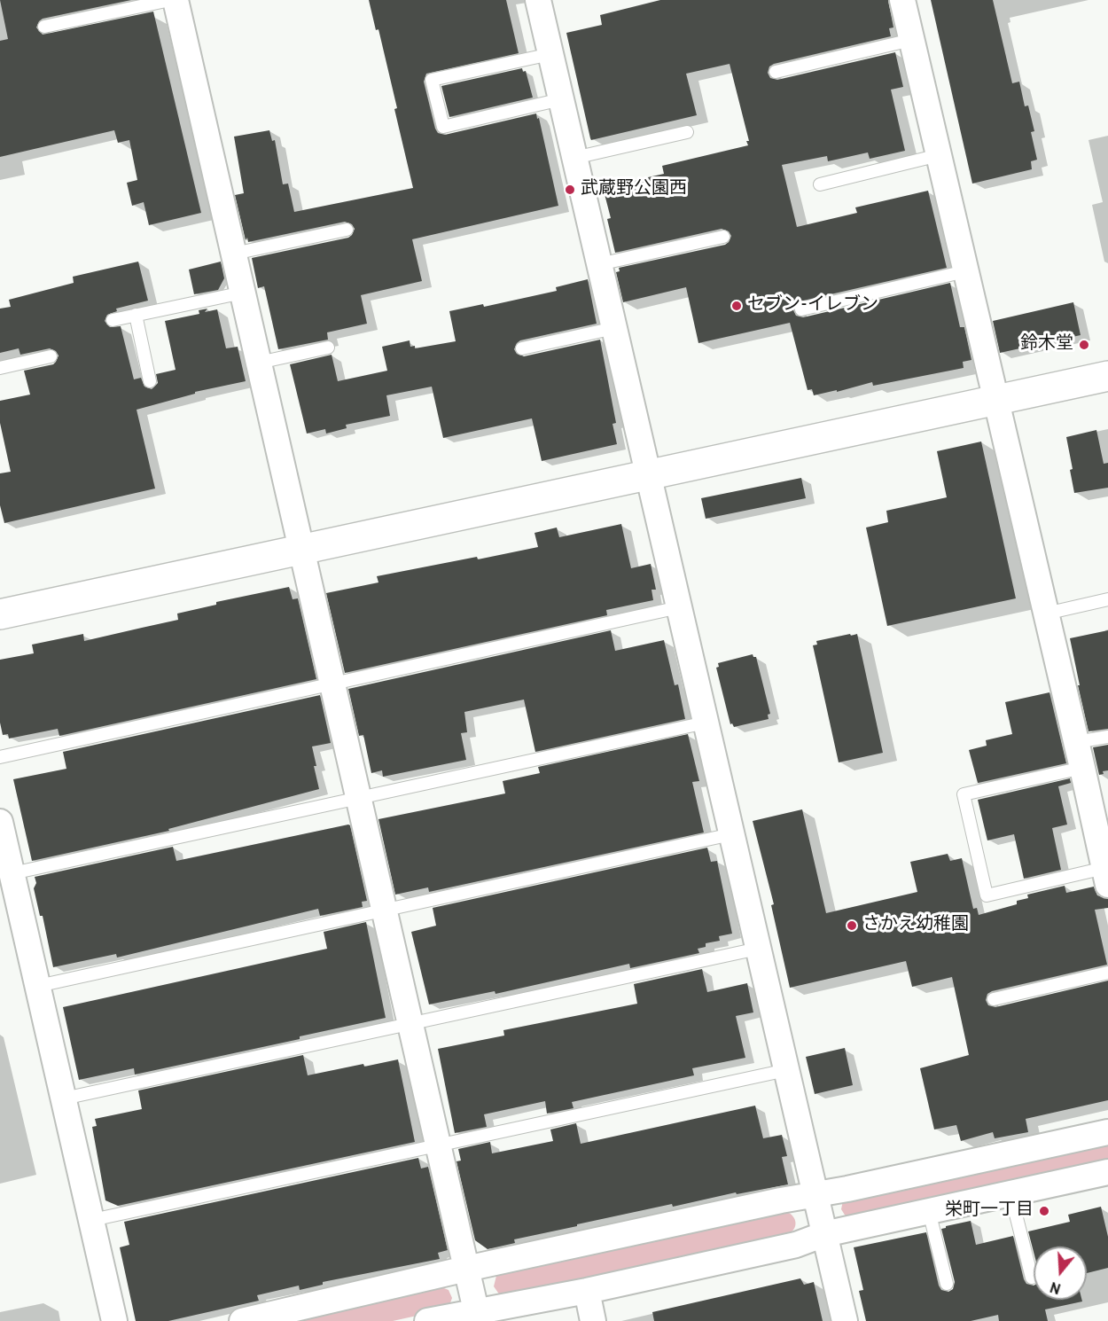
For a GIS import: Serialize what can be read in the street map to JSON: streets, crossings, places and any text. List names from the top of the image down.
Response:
{
  "places": [
    "武蔵野公園西",
    "セブン-イレブン",
    "鈴木堂",
    "さかえ幼稚園",
    "栄町一丁目"
  ],
  "north": "bottom"
}
